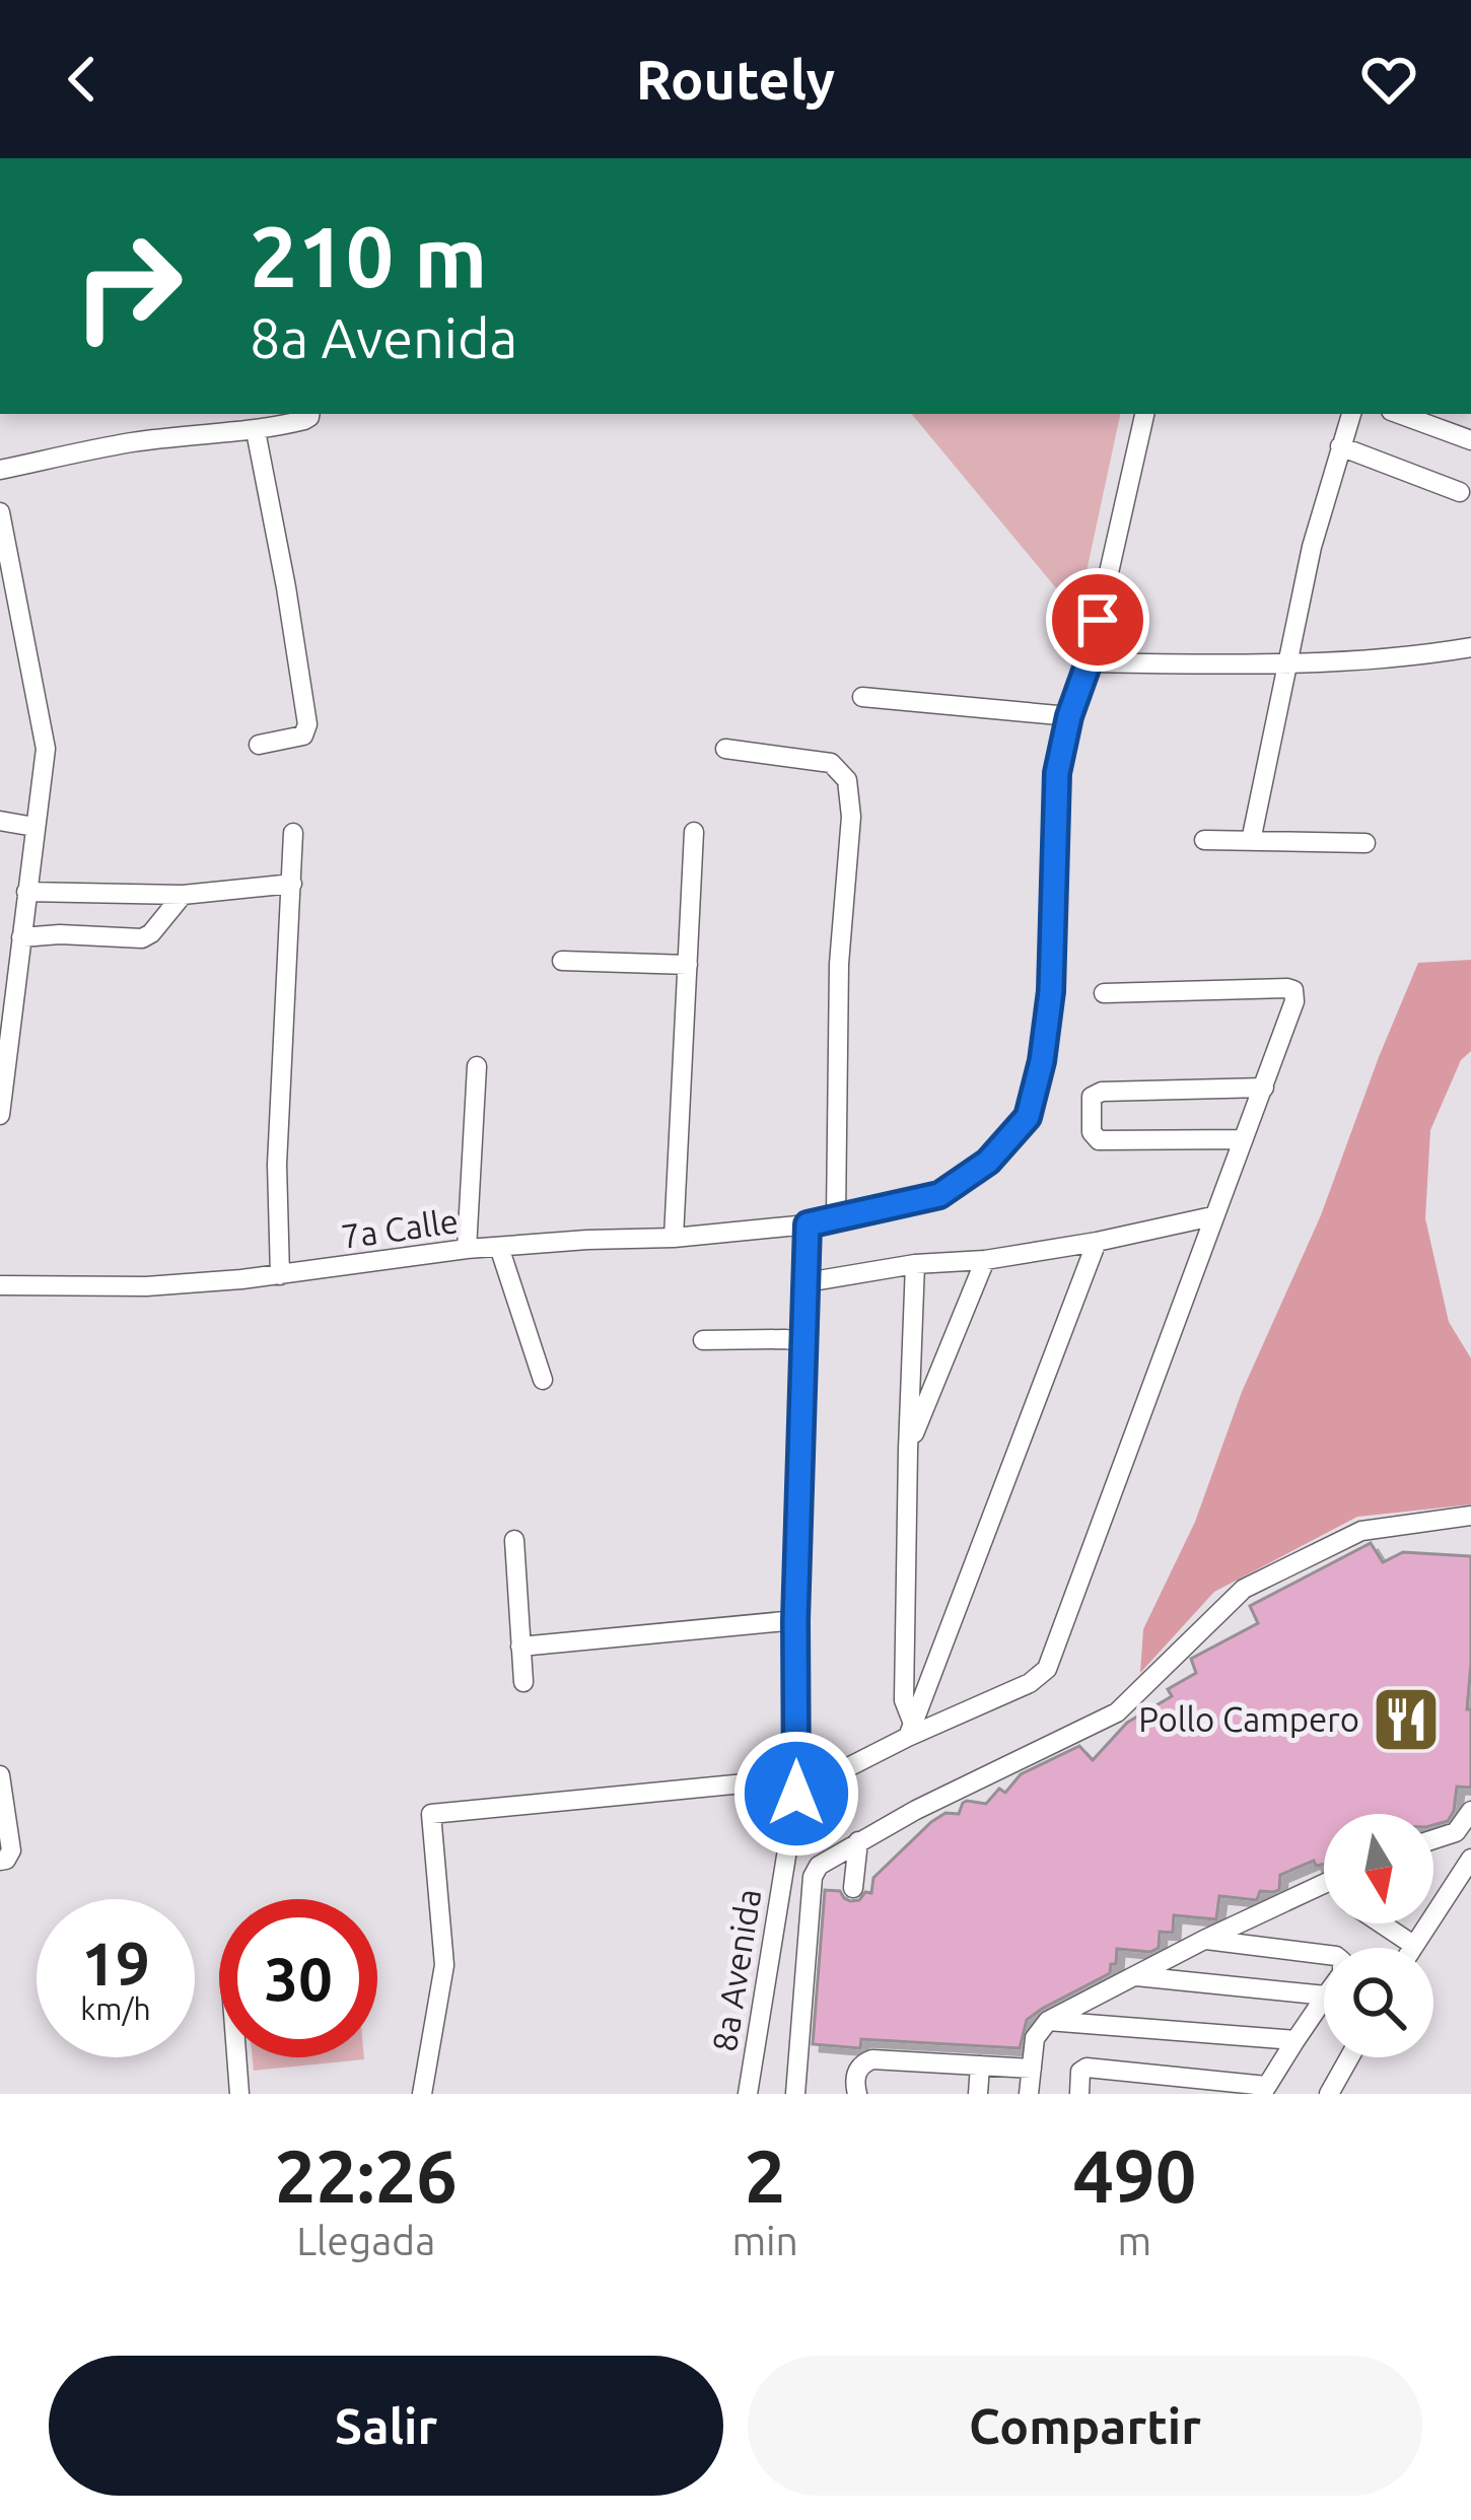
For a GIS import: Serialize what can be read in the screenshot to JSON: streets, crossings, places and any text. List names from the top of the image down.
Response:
{
  "streets": {
    "street": ["7a Calle", "8a Avenida"]
  },
  "crossings": [
    ["7a Calle", "8a Avenida"]
  ],
  "places": {
    "restaurant": ["Pollo Campero"]
  },
  "north": "bottom",
  "page": {
    "header": "Routely",
    "turn": ["210 m", "8a Avenida"],
    "speed": "19 km/h",
    "limit": "30",
    "eta": [
      "22:26",
      "Llegada",
      "2",
      "min",
      "490",
      "m"
    ],
    "buttons": ["Salir", "Compartir"]
  }
}
